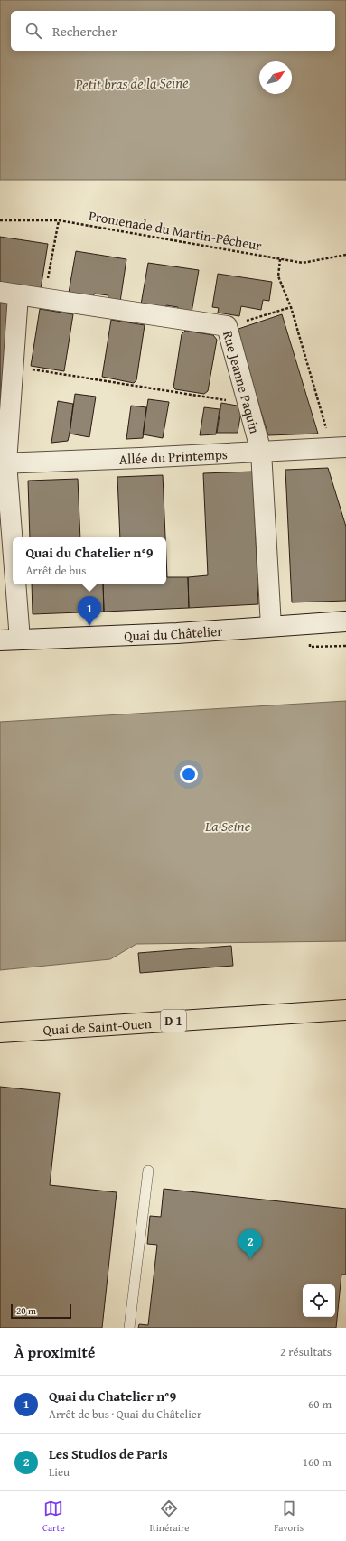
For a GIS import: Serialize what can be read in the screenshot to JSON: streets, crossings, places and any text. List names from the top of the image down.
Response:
{
  "streets": {
    "main road": ["D 1", "Quai de Saint-Ouen"],
    "street": ["Rue Jeanne Paquin", "Allée du Printemps", "Quai du Châtelier"],
    "path": ["Promenade du Martin-Pêcheur"]
  },
  "crossings": [
    ["Rue Jeanne Paquin", "Allée du Printemps"],
    ["Rue Jeanne Paquin", "Quai du Châtelier"]
  ],
  "water": ["Petit bras de la Seine", "La Seine"],
  "scale_bar": "20 m",
  "north": "top right",
  "page": {
    "search": "Rechercher",
    "popup": ["Quai du Chatelier n°9", "Arrêt de bus"],
    "pins": ["1", "2"],
    "scale": "20 m",
    "heading": ["À proximité", "2 résultats"],
    "list": [
      {
        "mark": "1",
        "name": "Quai du Chatelier n°9",
        "note": "Arrêt de bus · Quai du Châtelier",
        "value": "60 m"
      },
      {
        "mark": "2",
        "name": "Les Studios de Paris",
        "note": "Lieu",
        "value": "160 m"
      }
    ],
    "nav": ["Carte", "Itinéraire", "Favoris"]
  }
}
